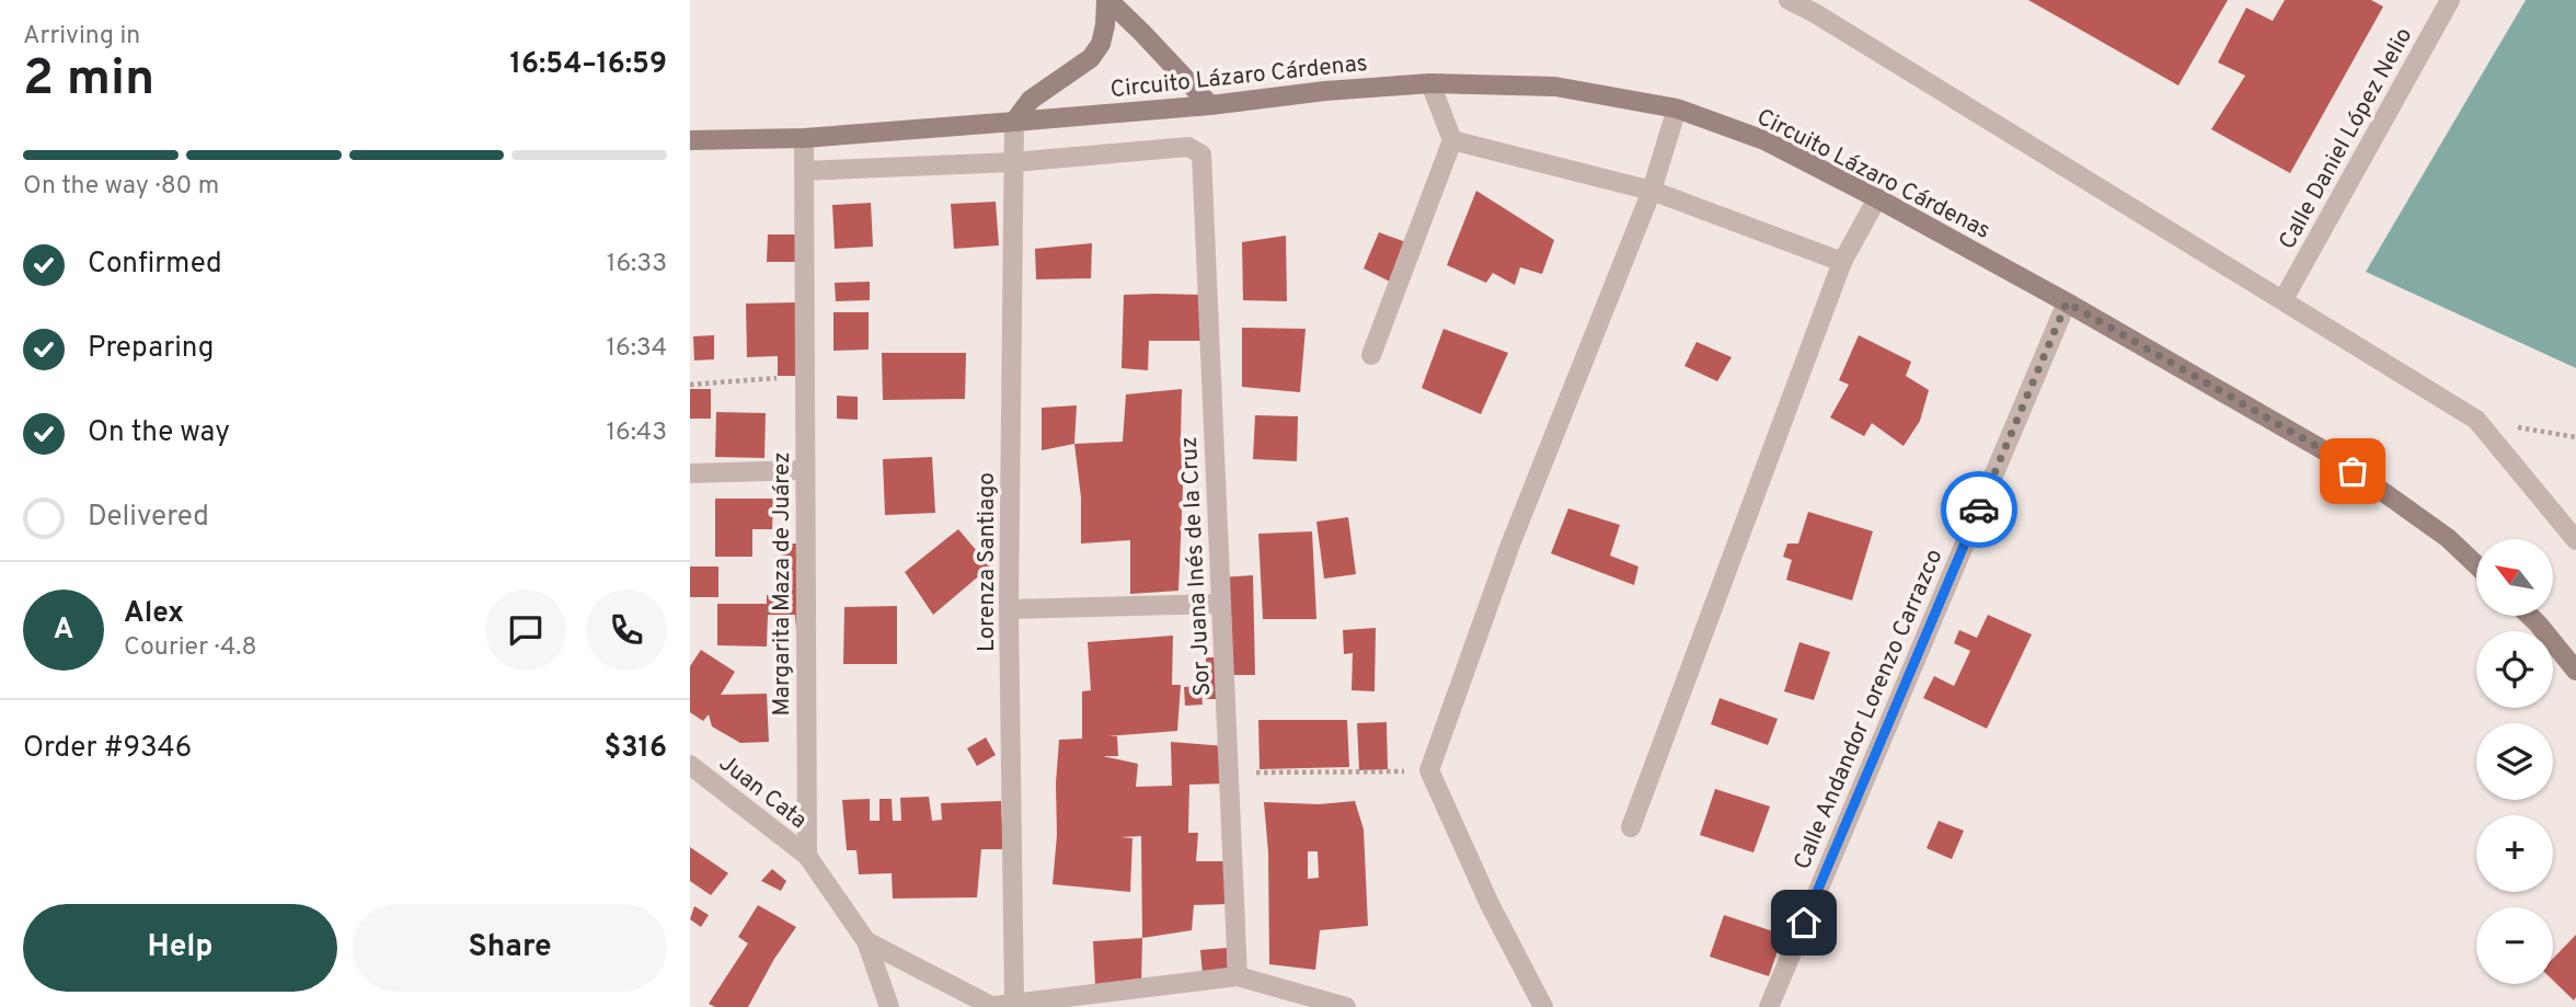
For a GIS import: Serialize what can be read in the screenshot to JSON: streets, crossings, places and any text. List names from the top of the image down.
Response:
{
  "streets": {
    "street": [
      "Circuito Lázaro Cárdenas",
      "Calle Daniel López Nelio",
      "Lorenza Santiago",
      "Sor Juana Inés de la Cruz",
      "Margarita Maza de Juárez",
      "Calle Andandor Lorenzo Carrazco",
      "Juan Cata"
    ]
  },
  "crossings": [
    ["Circuito Lázaro Cárdenas", "Lorenza Santiago"],
    ["Circuito Lázaro Cárdenas", "Margarita Maza de Juárez"],
    ["Circuito Lázaro Cárdenas", "Calle Andandor Lorenzo Carrazco"],
    ["Lorenza Santiago", "Sor Juana Inés de la Cruz"],
    ["Margarita Maza de Juárez", "Juan Cata"]
  ],
  "north": "top left",
  "page": {
    "heading": ["2 min", "Arriving in", "16:54–16:59"],
    "panel": [
      "Alex",
      "Courier · 4.8",
      "Order #9346",
      "$316"
    ],
    "bar": "On the way · 80 m",
    "list": [
      ["Confirmed", "16:33"],
      ["Preparing", "16:34"],
      ["On the way", "16:43"],
      "Delivered"
    ],
    "map_buttons": ["+", "−"],
    "round": "A",
    "buttons": ["Help", "Share"]
  }
}
